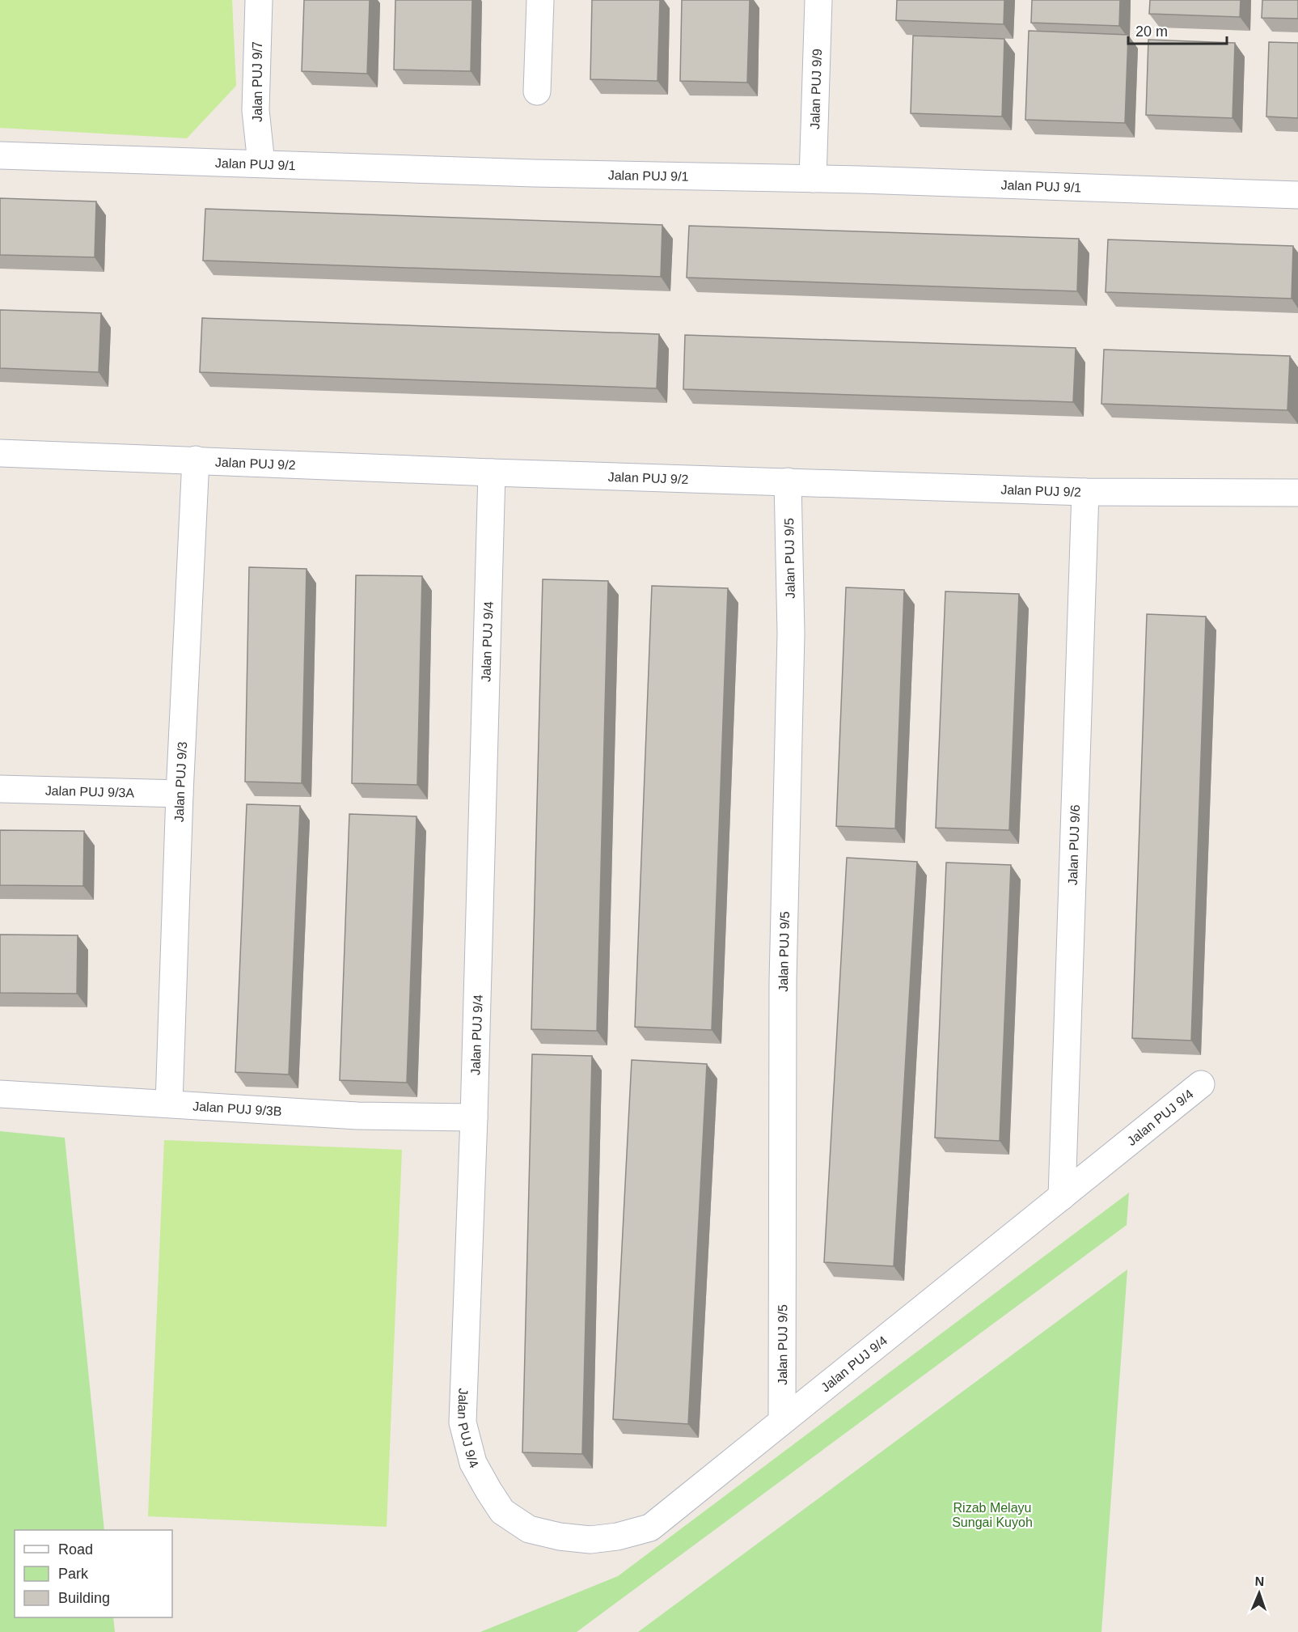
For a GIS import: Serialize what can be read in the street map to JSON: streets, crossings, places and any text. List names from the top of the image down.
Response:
{
  "streets": {
    "street": [
      "Jalan PUJ 9/7",
      "Jalan PUJ 9/9",
      "Jalan PUJ 9/1",
      "Jalan PUJ 9/2",
      "Jalan PUJ 9/5",
      "Jalan PUJ 9/4",
      "Jalan PUJ 9/3",
      "Jalan PUJ 9/3A",
      "Jalan PUJ 9/6",
      "Jalan PUJ 9/3B"
    ]
  },
  "crossings": [
    ["Jalan PUJ 9/7", "Jalan PUJ 9/1"],
    ["Jalan PUJ 9/9", "Jalan PUJ 9/1"],
    ["Jalan PUJ 9/2", "Jalan PUJ 9/5"],
    ["Jalan PUJ 9/2", "Jalan PUJ 9/4"],
    ["Jalan PUJ 9/2", "Jalan PUJ 9/3"],
    ["Jalan PUJ 9/2", "Jalan PUJ 9/6"],
    ["Jalan PUJ 9/5", "Jalan PUJ 9/4"],
    ["Jalan PUJ 9/4", "Jalan PUJ 9/6"],
    ["Jalan PUJ 9/4", "Jalan PUJ 9/3B"],
    ["Jalan PUJ 9/3", "Jalan PUJ 9/3A"],
    ["Jalan PUJ 9/3", "Jalan PUJ 9/3B"]
  ],
  "parks": ["Rizab Melayu Sungai Kuyoh"],
  "legend": ["Road", "Park", "Building"],
  "scale_bar": "20 m",
  "north": "top"
}
